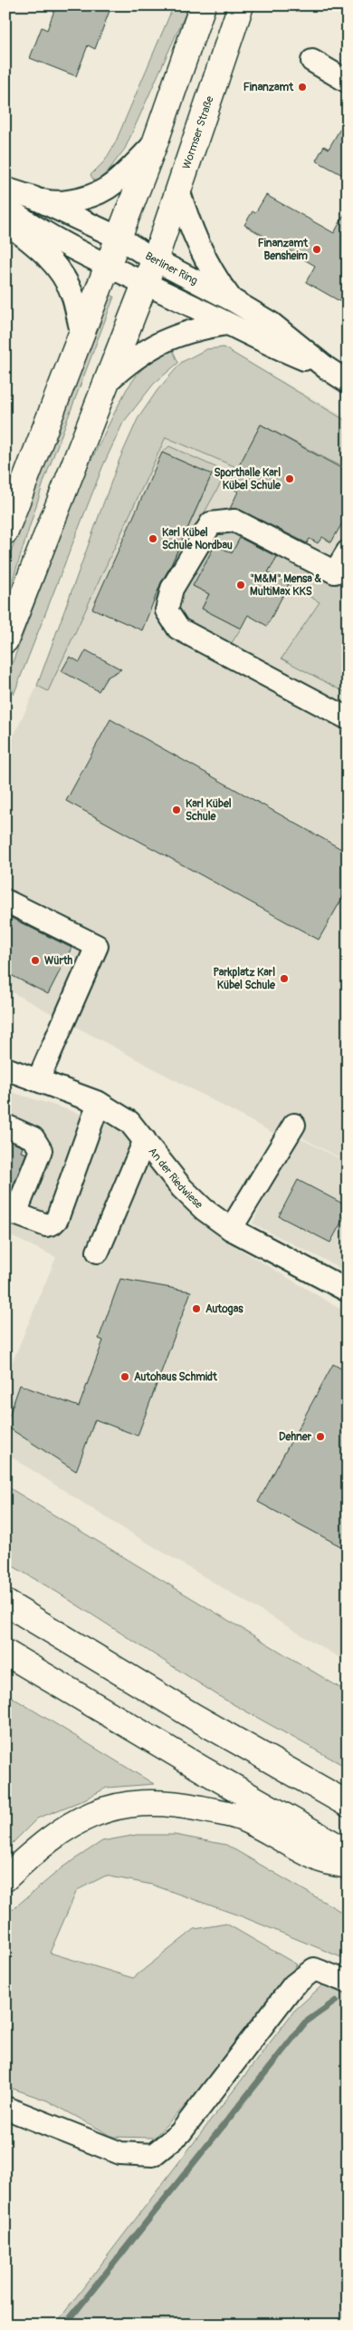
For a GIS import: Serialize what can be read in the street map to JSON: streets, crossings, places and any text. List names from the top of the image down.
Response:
{
  "streets": {
    "main road": ["Wormser Straße"],
    "street": ["Berliner Ring", "An der Riedwiese"]
  },
  "crossings": [
    ["Wormser Straße", "Berliner Ring"]
  ],
  "places": [
    "Finanzamt",
    "Finanzamt Bensheim",
    "Sporthalle Karl Kübel Schule",
    "Karl Kübel Schule Nordbau",
    "\"M&M\" Mensa & MultiMax KKS",
    "Karl Kübel Schule",
    "Würth",
    "Parkplatz Karl Kübel Schule",
    "Autogas",
    "Autohaus Schmidt",
    "Dehner"
  ]
}
